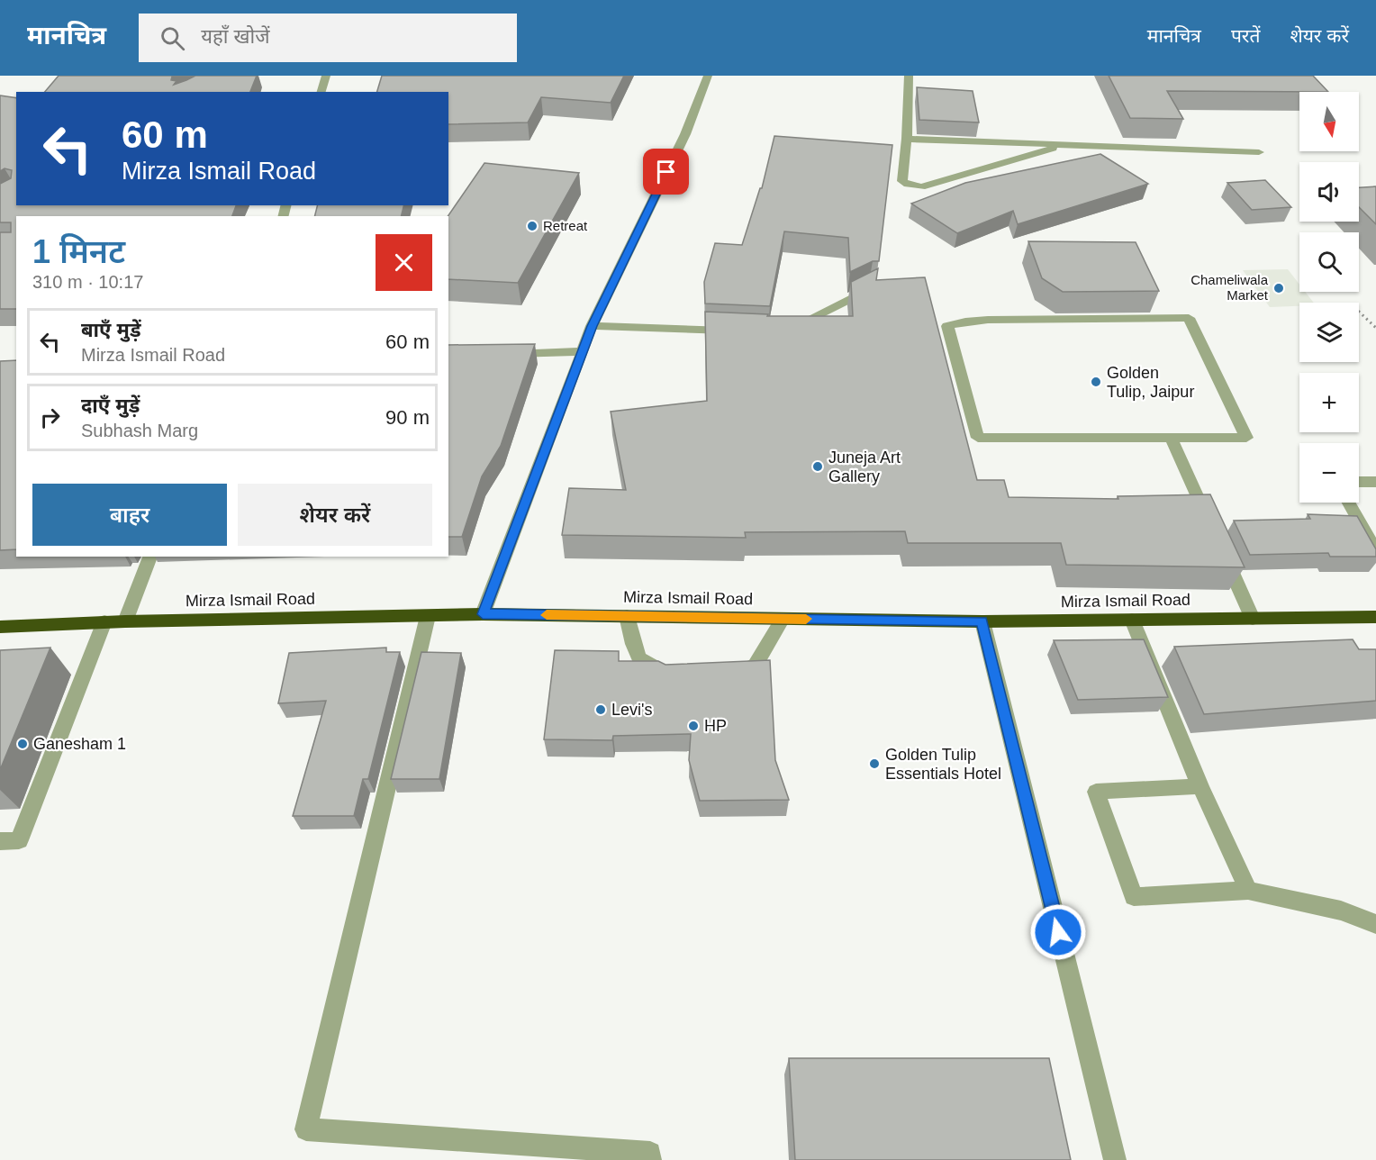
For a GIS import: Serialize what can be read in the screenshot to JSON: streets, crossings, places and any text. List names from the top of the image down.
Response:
{
  "streets": {
    "highway": ["Mirza Ismail Road"]
  },
  "places": [
    "Retreat",
    "Chameliwala Market",
    "Golden Tulip, Jaipur",
    "Juneja Art Gallery",
    "Levi's",
    "HP",
    "Ganesham 1",
    "Golden Tulip Essentials Hotel"
  ],
  "north": "bottom",
  "page": {
    "header": "मानचित्र",
    "search": "यहाँ खोजें",
    "nav": ["मानचित्र", "परतें", "शेयर करें"],
    "map_buttons": ["+", "−"],
    "turn": ["60 m", "Mirza Ismail Road"],
    "heading": ["1 मिनट", "310 m · 10:17"],
    "list": [
      {
        "name": "बाएँ मुड़ें",
        "note": "Mirza Ismail Road",
        "value": "60 m"
      },
      {
        "name": "दाएँ मुड़ें",
        "note": "Subhash Marg",
        "value": "90 m"
      }
    ],
    "buttons": ["बाहर", "शेयर करें"]
  }
}
